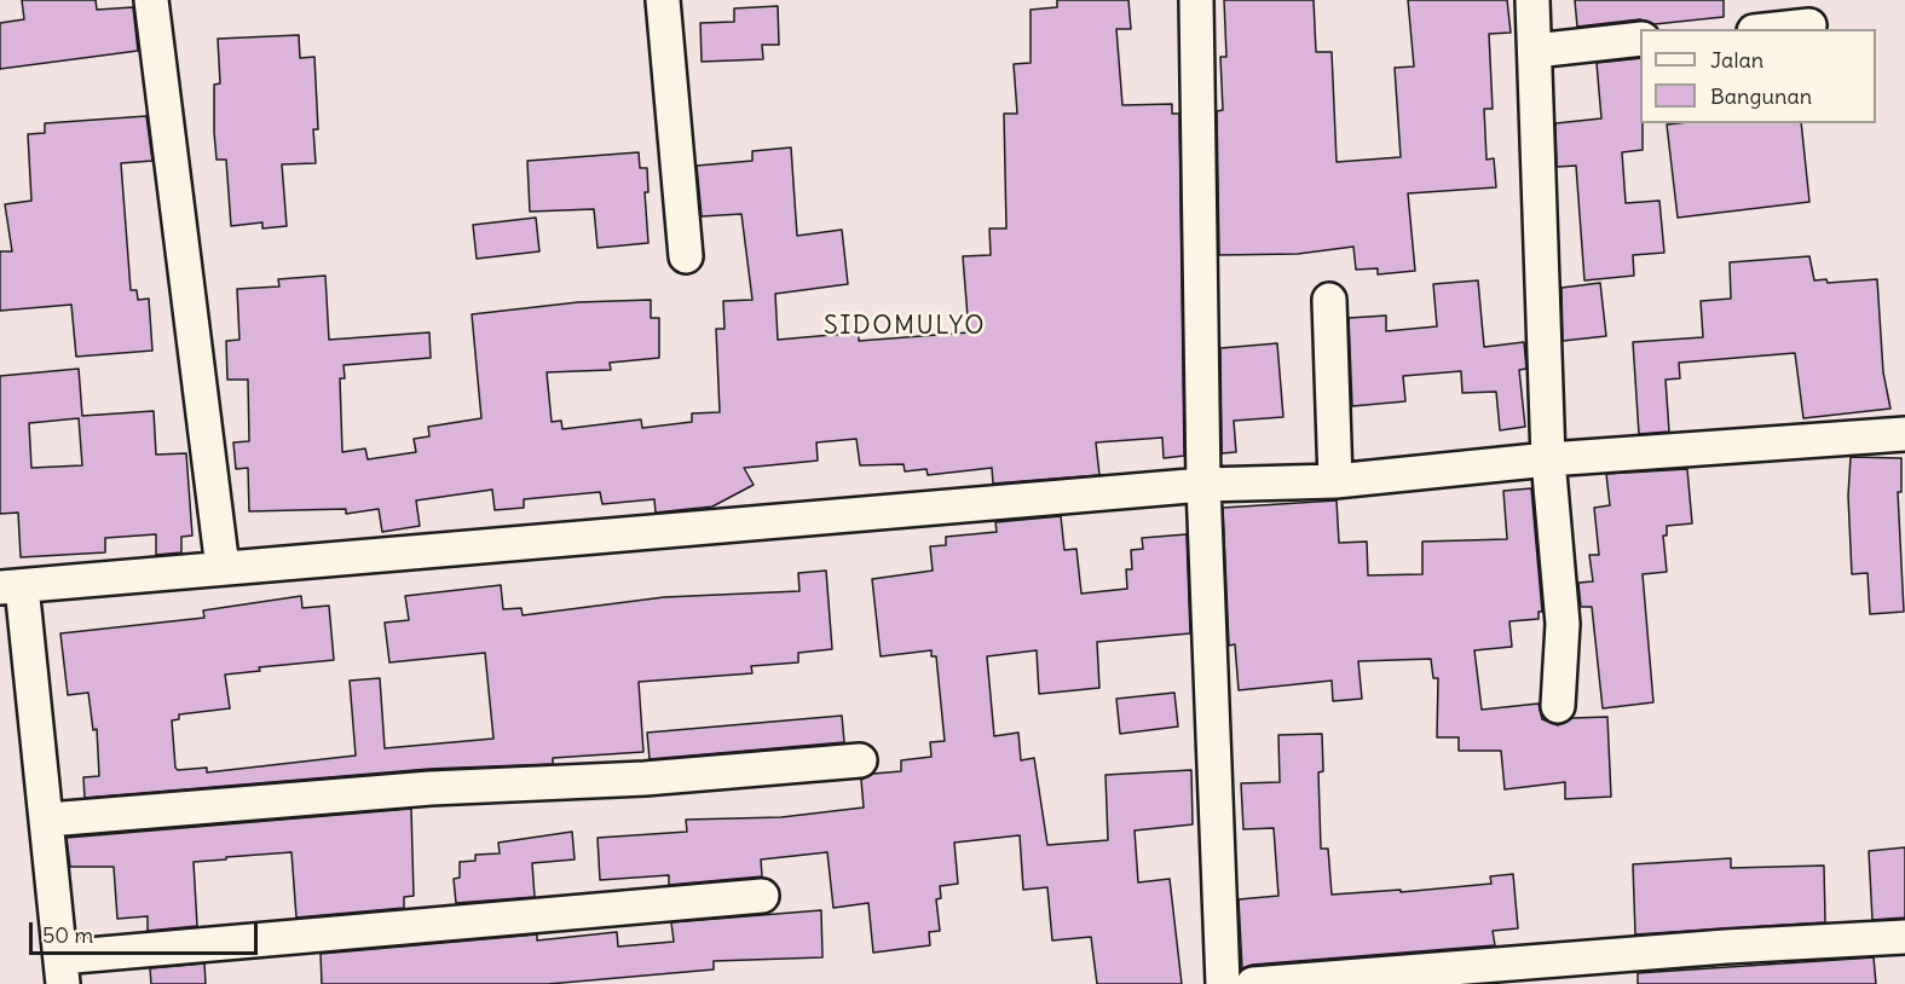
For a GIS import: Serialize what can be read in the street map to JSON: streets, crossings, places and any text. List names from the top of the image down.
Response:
{
  "districts": ["SIDOMULYO"],
  "legend": ["Jalan", "Bangunan"],
  "scale_bar": "50 m"
}
